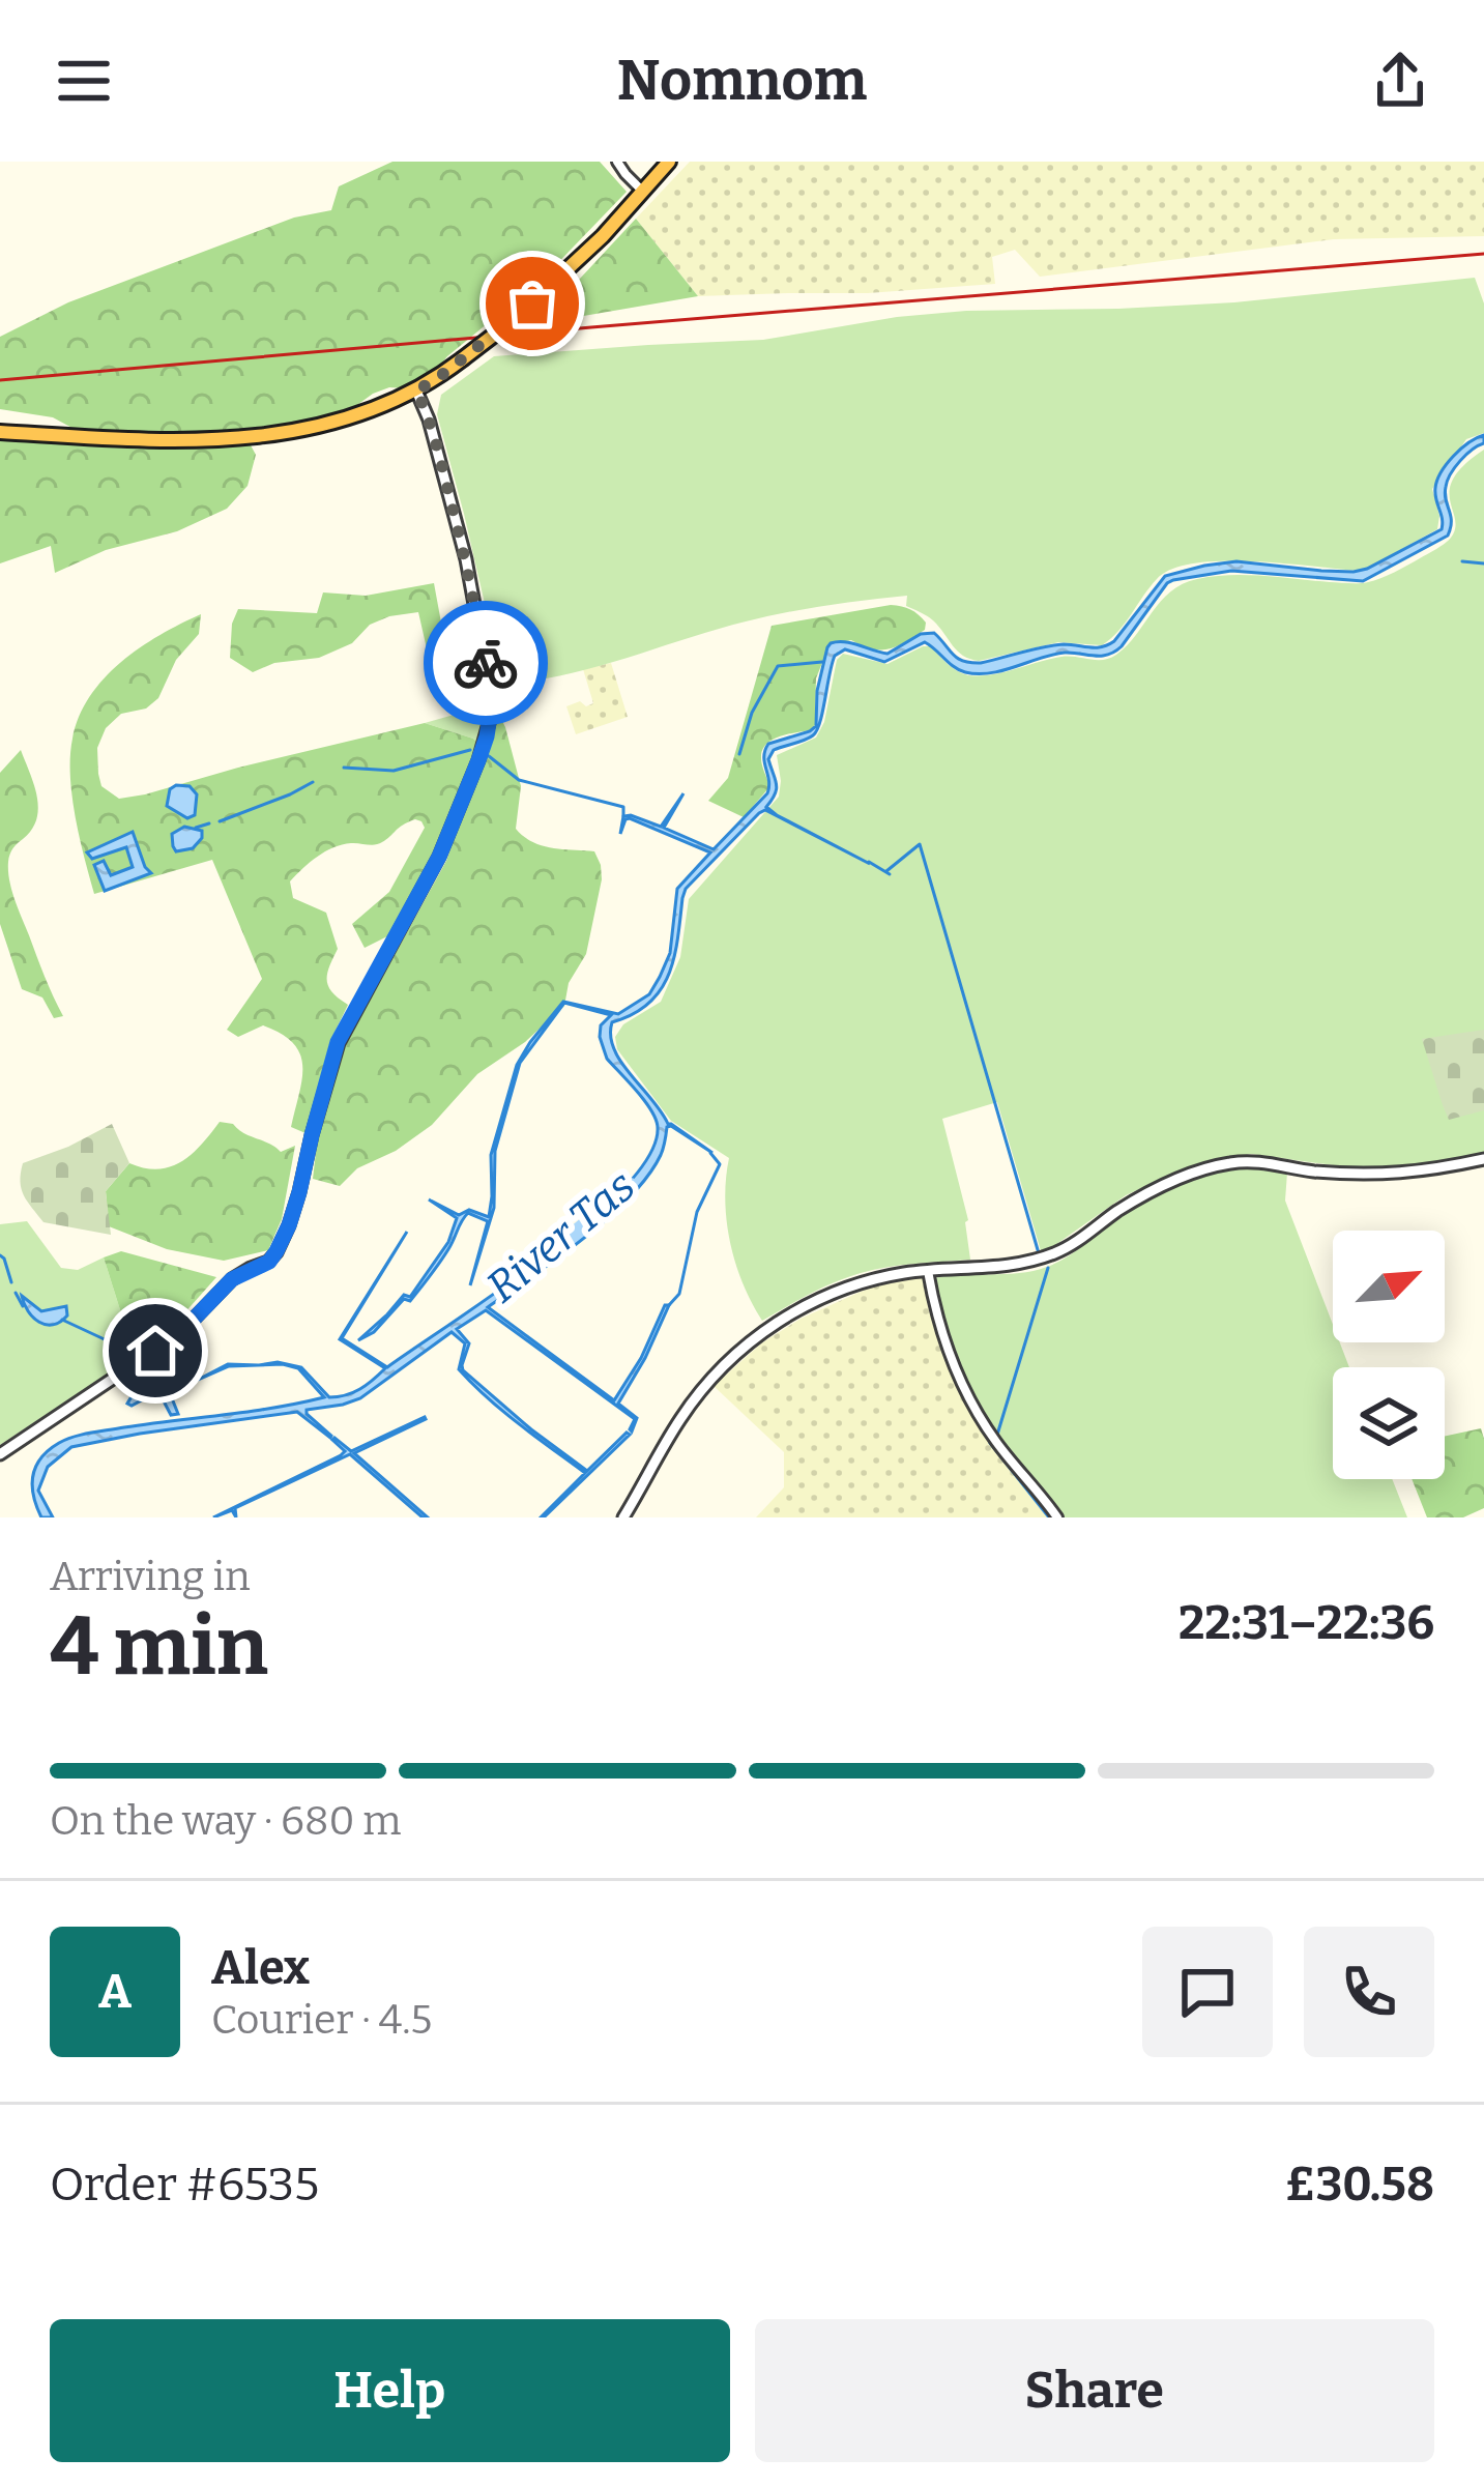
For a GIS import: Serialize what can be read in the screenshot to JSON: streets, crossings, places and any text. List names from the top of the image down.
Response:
{
  "water": ["River Tas"],
  "north": "top right",
  "page": {
    "header": "Nomnom",
    "heading": ["4 min", "Arriving in", "22:31–22:36"],
    "panel": [
      "Alex",
      "Courier · 4.5",
      "Order #6535",
      "£30.58"
    ],
    "bar": "On the way · 680 m",
    "round": "A",
    "buttons": ["Help", "Share"]
  }
}
